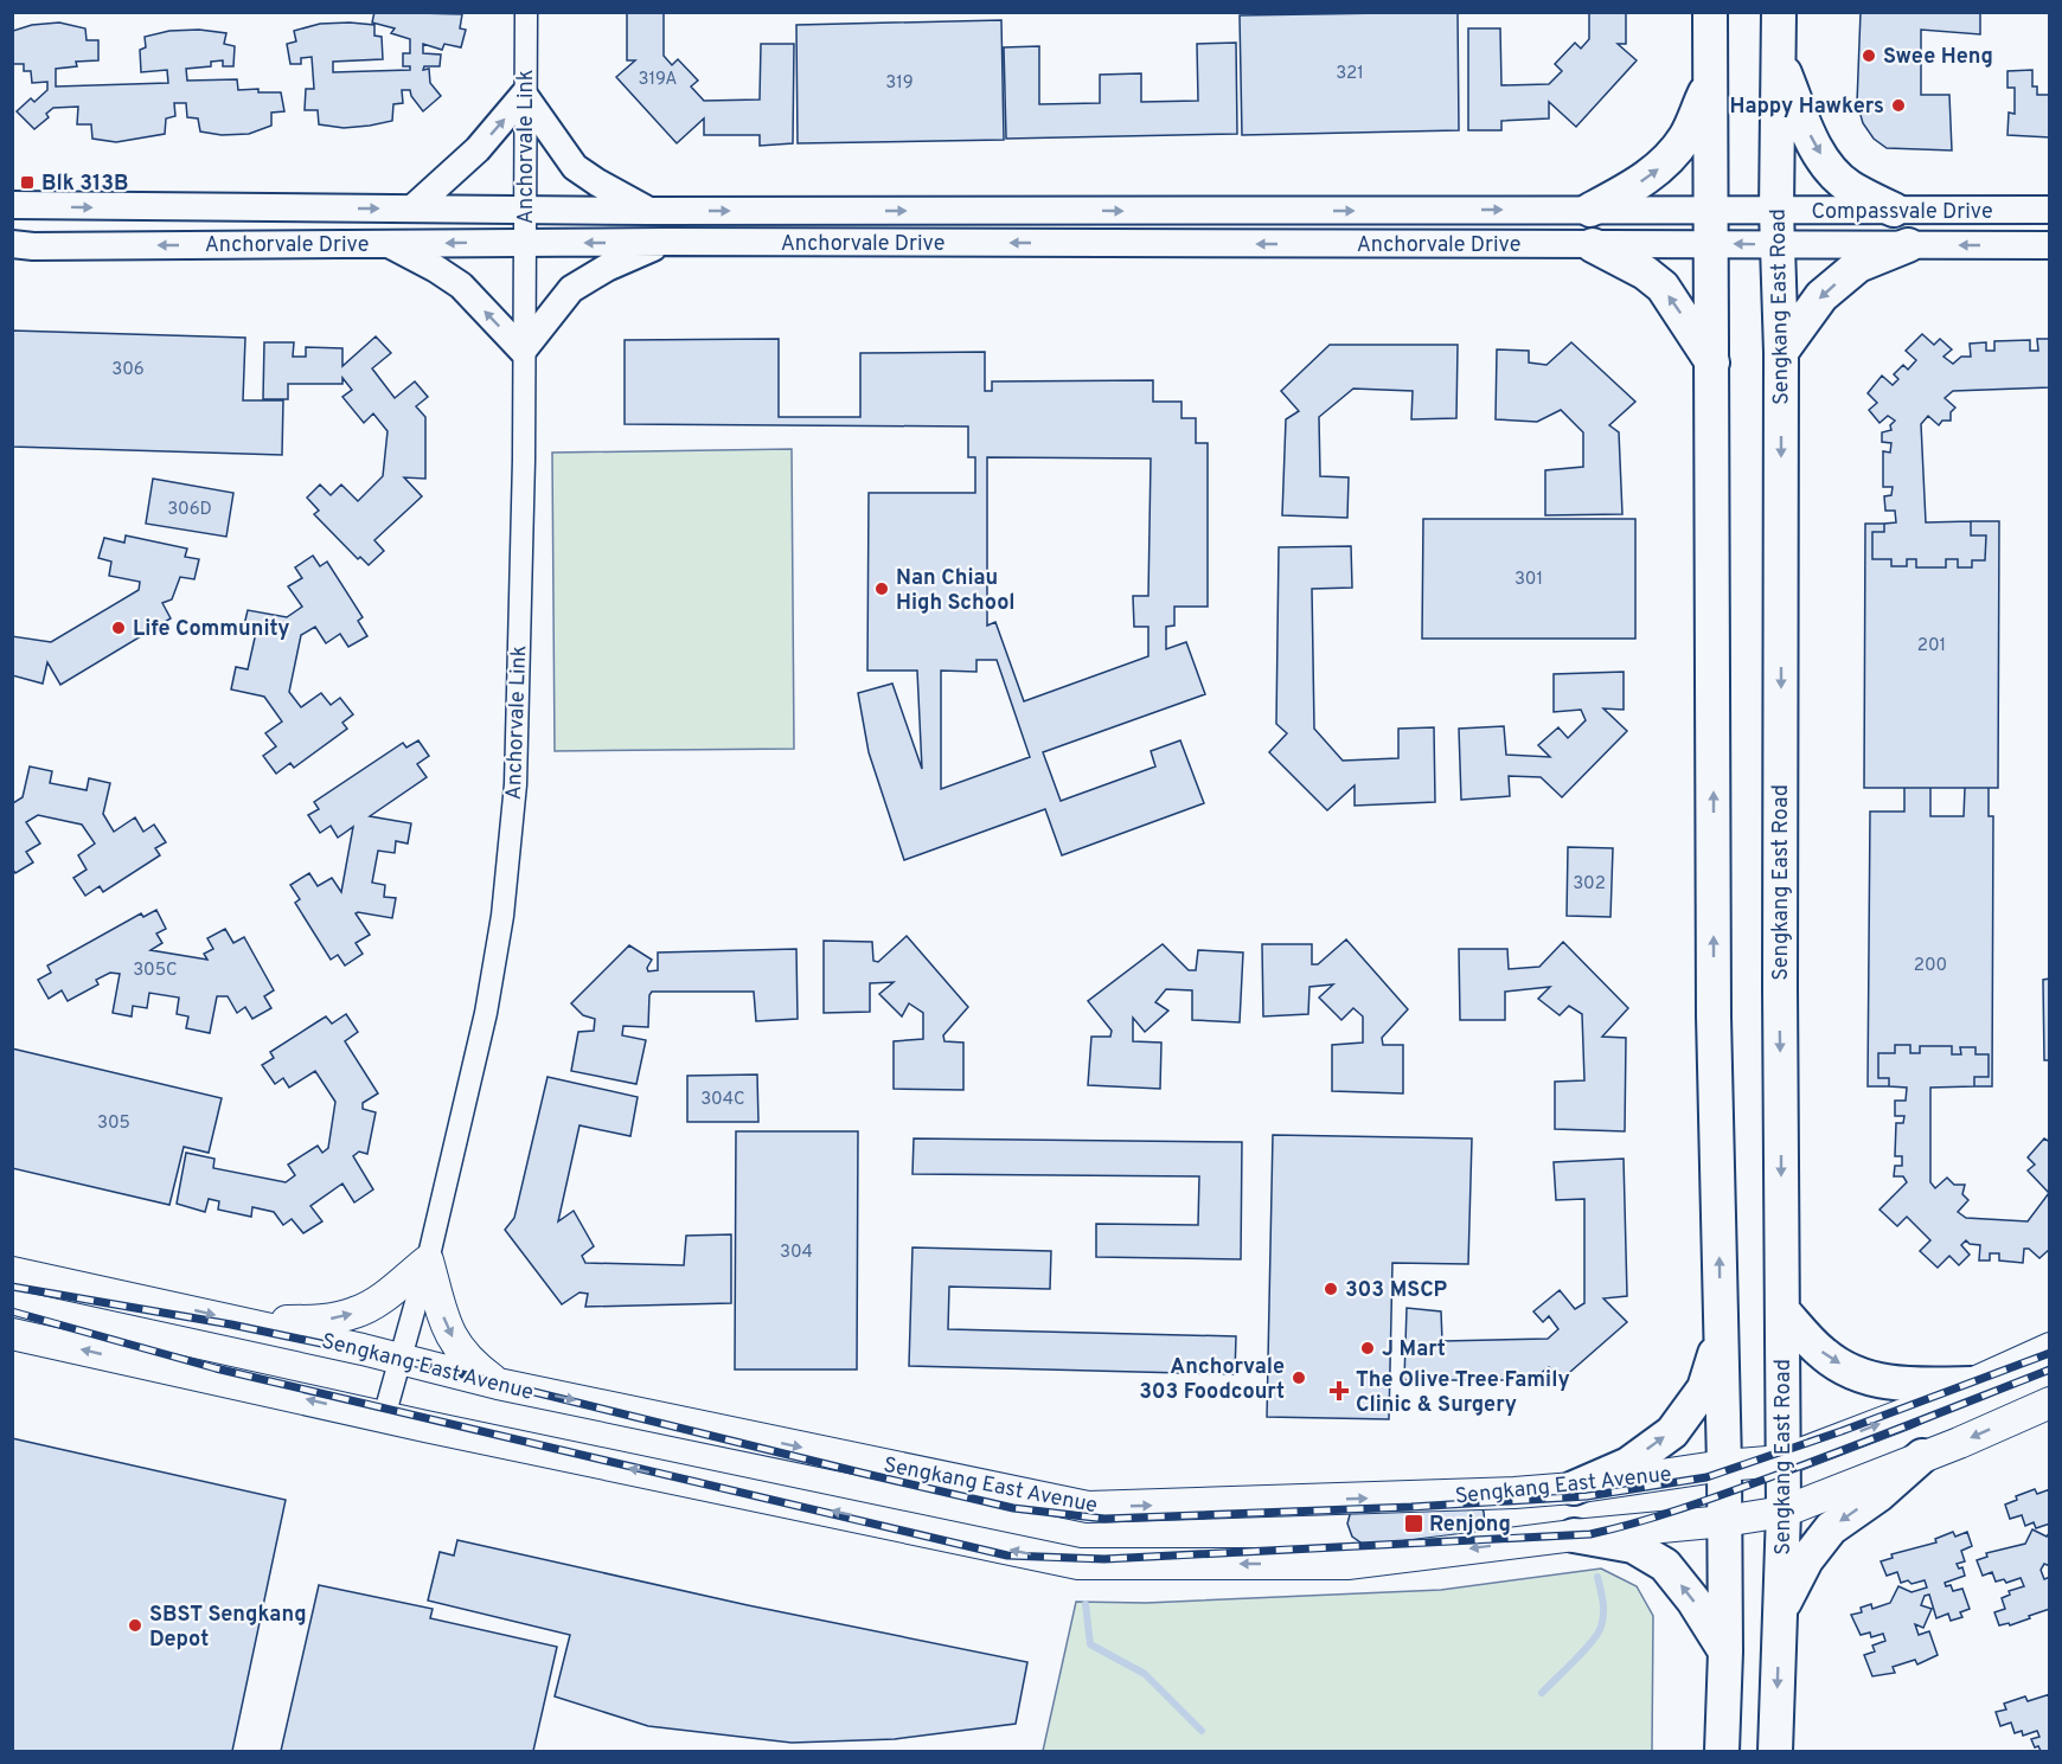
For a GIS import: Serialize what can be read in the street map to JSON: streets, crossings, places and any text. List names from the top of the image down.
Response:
{
  "streets": {
    "main road": ["Sengkang East Road", "Sengkang East Avenue"],
    "street": ["Anchorvale Link", "Compassvale Drive", "Anchorvale Drive"]
  },
  "crossings": [
    ["Anchorvale Link", "Anchorvale Drive"],
    ["Anchorvale Link", "Sengkang East Avenue"],
    ["Compassvale Drive", "Anchorvale Drive"],
    ["Compassvale Drive", "Sengkang East Road"],
    ["Sengkang East Road", "Sengkang East Avenue"]
  ],
  "places": {
    "other": [
      "Swee Heng",
      "Happy Hawkers",
      "Nan Chiau High School",
      "Life Community",
      "303 MSCP",
      "J Mart",
      "Anchorvale 303 Foodcourt",
      "SBST Sengkang Depot"
    ],
    "transit": ["Blk 313B", "Renjong"],
    "health": ["The Olive Tree Family Clinic & Surgery"]
  },
  "house_numbers": [
    "321",
    "319A",
    "319",
    "306",
    "306D",
    "301",
    "201",
    "302",
    "200",
    "305C",
    "304C",
    "305",
    "304"
  ]
}
